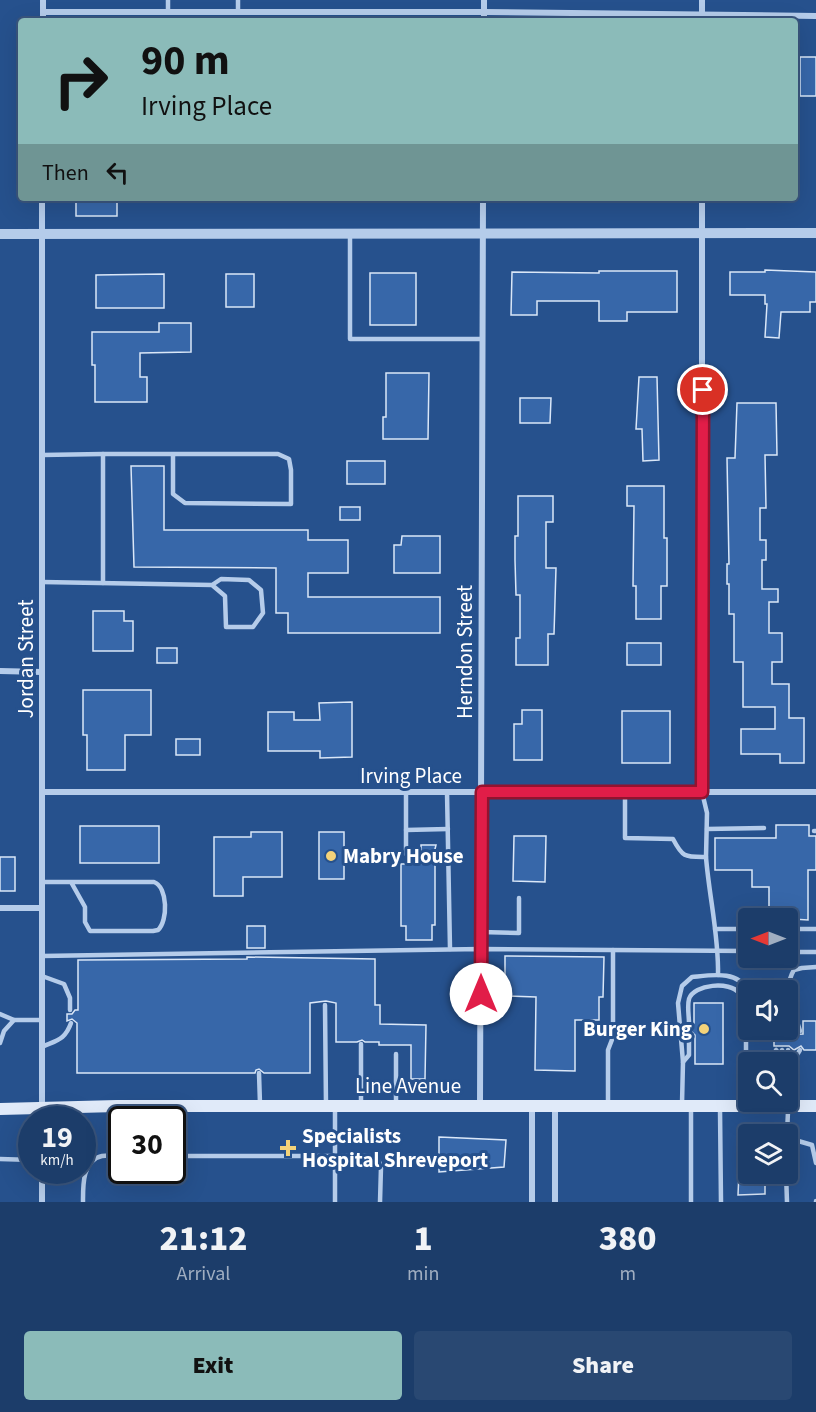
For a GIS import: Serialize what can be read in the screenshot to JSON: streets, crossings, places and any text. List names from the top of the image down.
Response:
{
  "streets": {
    "main road": ["Line Avenue"],
    "street": ["Herndon Street", "Jordan Street", "Irving Place"]
  },
  "crossings": [
    ["Herndon Street", "Irving Place"],
    ["Herndon Street", "Line Avenue"],
    ["Jordan Street", "Irving Place"]
  ],
  "places": {
    "other": ["Mabry House", "Burger King"],
    "health": ["Specialists Hospital Shreveport"]
  },
  "north": "left",
  "page": {
    "turn": ["90 m", "Irving Place"],
    "then": "Then",
    "speed": "19 km/h",
    "limit": "30",
    "eta": [
      "21:12",
      "Arrival",
      "1",
      "min",
      "380",
      "m"
    ],
    "buttons": ["Exit", "Share"]
  }
}
